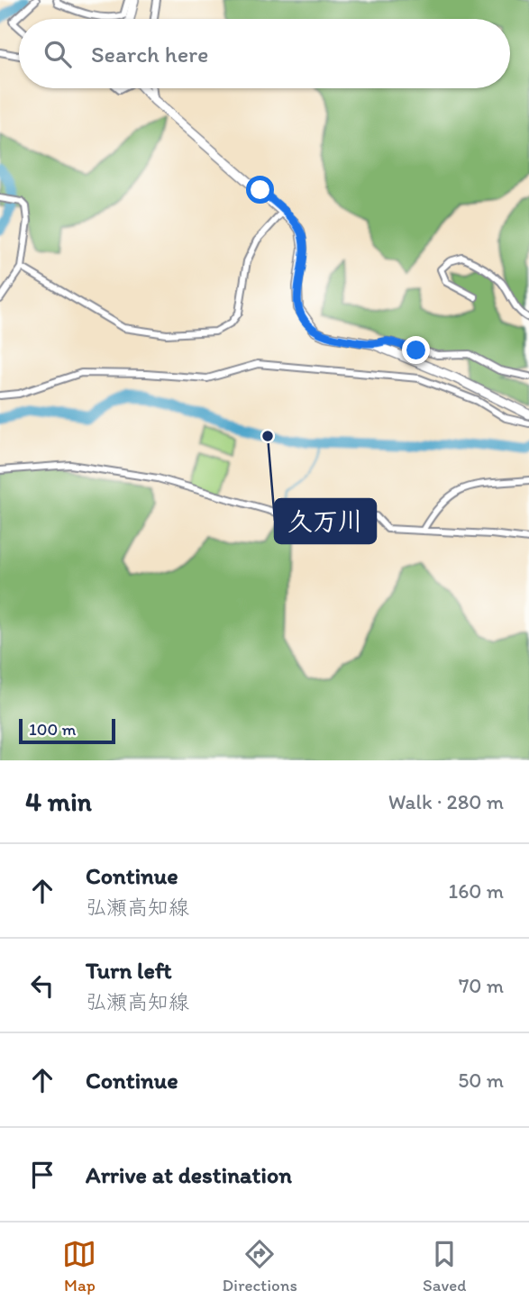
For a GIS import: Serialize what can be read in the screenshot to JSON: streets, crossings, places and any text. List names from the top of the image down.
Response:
{
  "places": ["久万川"],
  "scale_bar": "100 m",
  "page": {
    "search": "Search here",
    "scale": "100 m",
    "heading": ["4 min", "Walk · 280 m"],
    "list": [
      ["Continue", "弘瀬高知線", "160 m"],
      ["Turn left", "弘瀬高知線", "70 m"],
      ["Continue", "50 m"],
      "Arrive at destination"
    ],
    "nav": ["Map", "Directions", "Saved"]
  }
}
